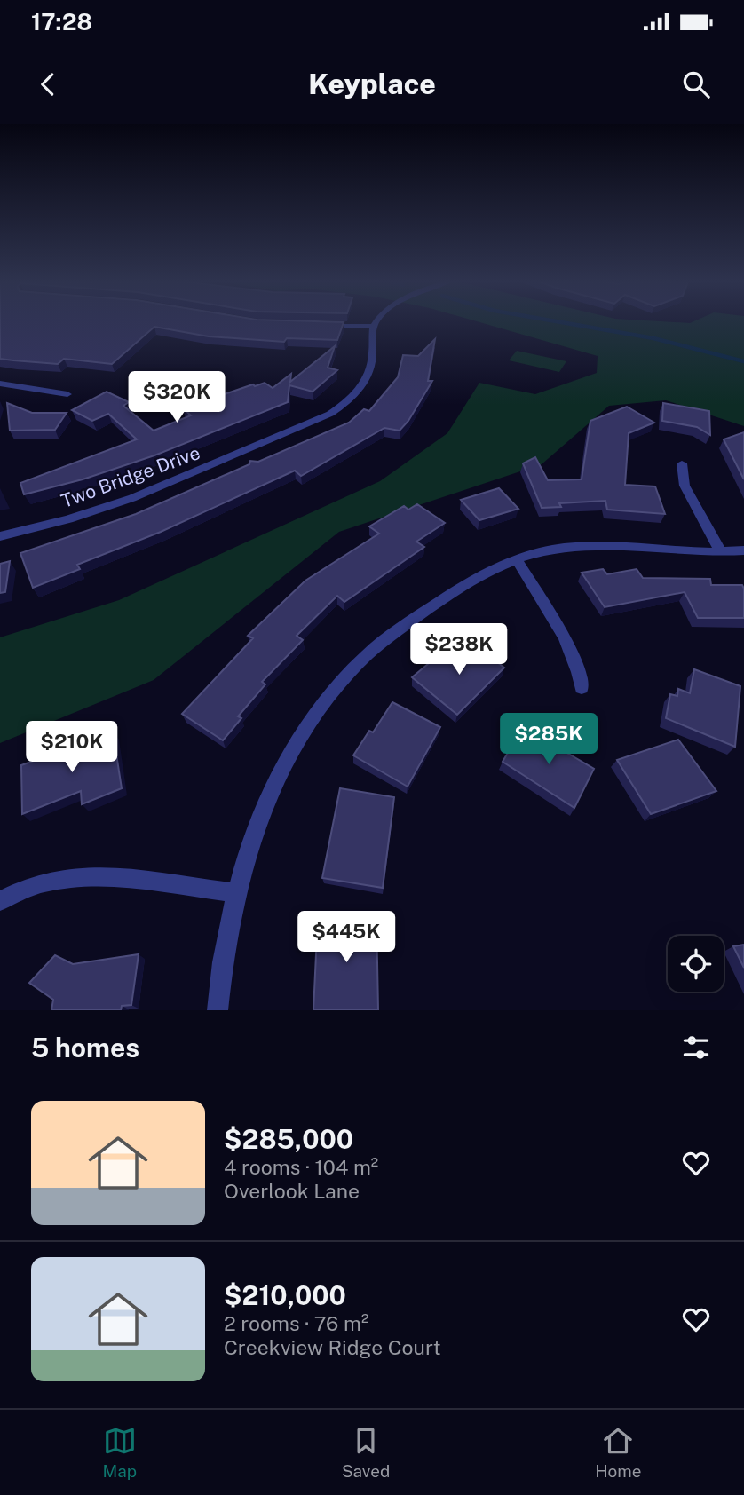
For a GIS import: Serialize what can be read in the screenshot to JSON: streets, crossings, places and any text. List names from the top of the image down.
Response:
{
  "streets": {
    "street": ["Two Bridge Drive"]
  },
  "page": {
    "status": "17:28",
    "header": "Keyplace",
    "price": [
      "$320K",
      "$238K",
      "$285K",
      "$210K",
      "$445K"
    ],
    "heading": "5 homes",
    "list": [
      {
        "name": "$285,000",
        "note": "4 rooms · 104 m² · Overlook Lane"
      },
      {
        "name": "$210,000",
        "note": "2 rooms · 76 m² · Creekview Ridge Court"
      }
    ],
    "tabs": ["Map", "Saved", "Home"]
  }
}
